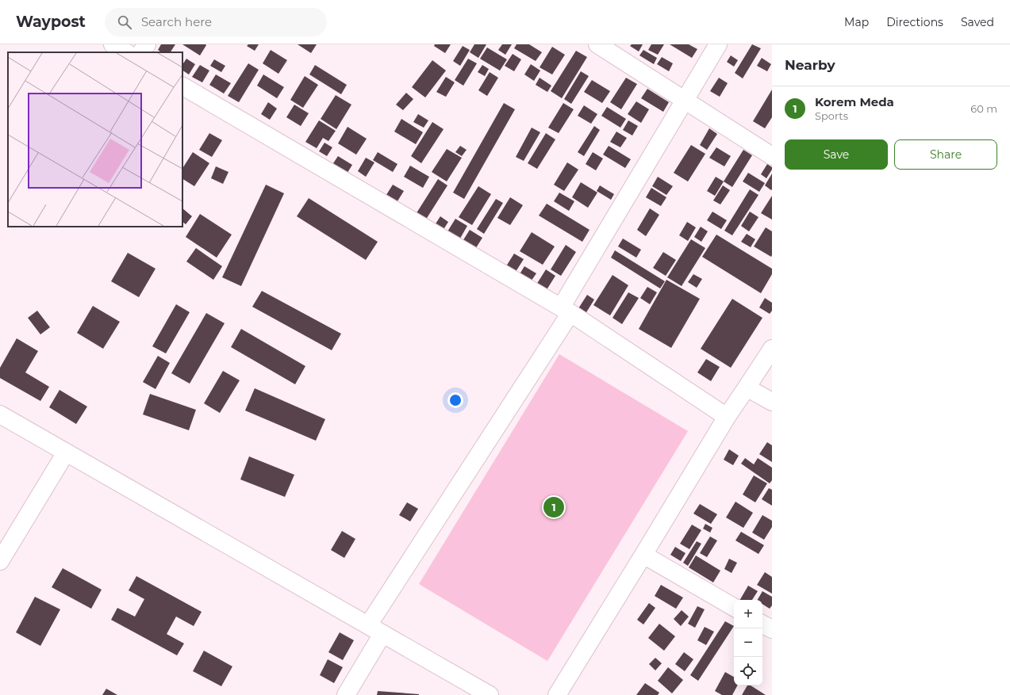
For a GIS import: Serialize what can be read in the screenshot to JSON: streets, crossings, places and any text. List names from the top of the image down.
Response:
{
  "page": {
    "header": "Waypost",
    "search": "Search here",
    "nav": ["Map", "Directions", "Saved"],
    "heading": "Nearby",
    "list": [
      {
        "mark": "1",
        "name": "Korem Meda",
        "note": "Sports",
        "value": "60 m"
      }
    ],
    "buttons": ["Save", "Share"],
    "pins": "1",
    "map_buttons": ["+", "−"]
  }
}
